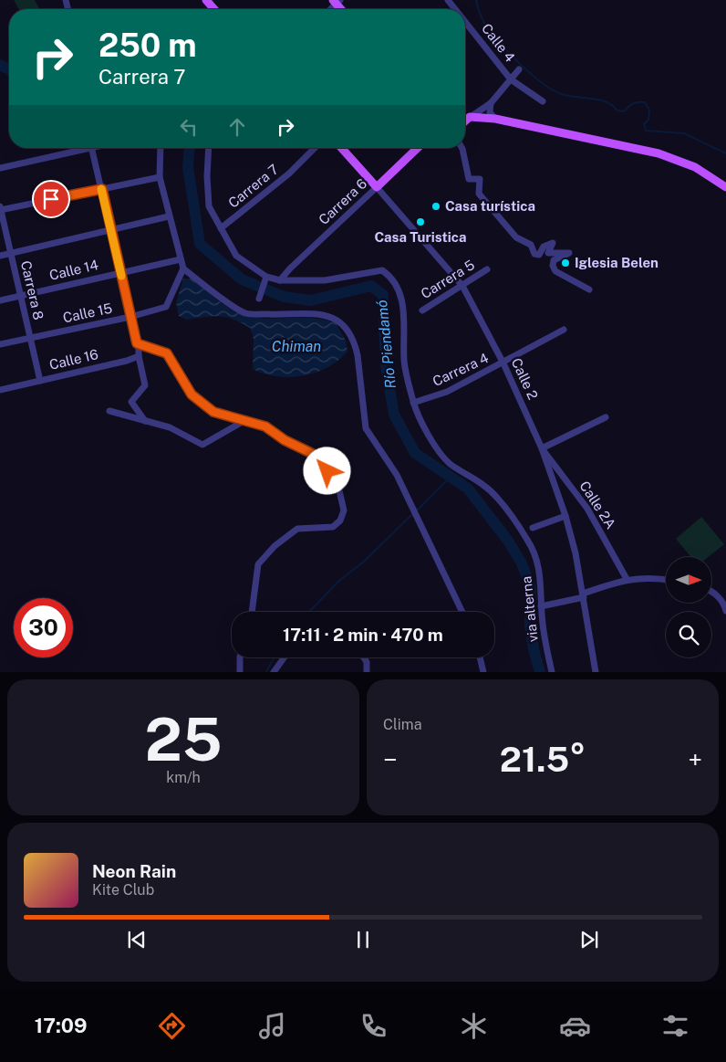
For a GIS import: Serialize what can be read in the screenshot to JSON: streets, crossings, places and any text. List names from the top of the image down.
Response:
{
  "streets": {
    "main road": ["Carrera 6", "Calle 2"],
    "street": [
      "Calle 4",
      "Carrera 7",
      "Calle 14",
      "Carrera 5",
      "Carrera 8",
      "Calle 15",
      "Calle 16",
      "Carrera 4",
      "Calle 2A",
      "via alterna"
    ]
  },
  "crossings": [
    ["Carrera 7", "via alterna"],
    ["Carrera 6", "Calle 2"],
    ["Carrera 6", "via alterna"],
    ["Calle 14", "Carrera 8"],
    ["Carrera 5", "Calle 2"],
    ["Carrera 8", "Calle 15"],
    ["Carrera 8", "Calle 16"],
    ["Carrera 4", "Calle 2"],
    ["Carrera 4", "via alterna"],
    ["Calle 2", "Calle 2A"]
  ],
  "water": ["Río Piendamó", "Chiman"],
  "places": ["Casa turística", "Casa Turistica", "Iglesia Belen"],
  "north": "right",
  "page": {
    "turn": ["250 m", "Carrera 7"],
    "limit": "30",
    "trip": "17:11 · 2 min · 470 m",
    "tile": [
      ["25", "km/h"],
      "Clima"
    ],
    "heat": ["−", "21.5°", "+"],
    "song": ["Neon Rain", "Kite Club"],
    "tabs": "17:09"
  }
}
